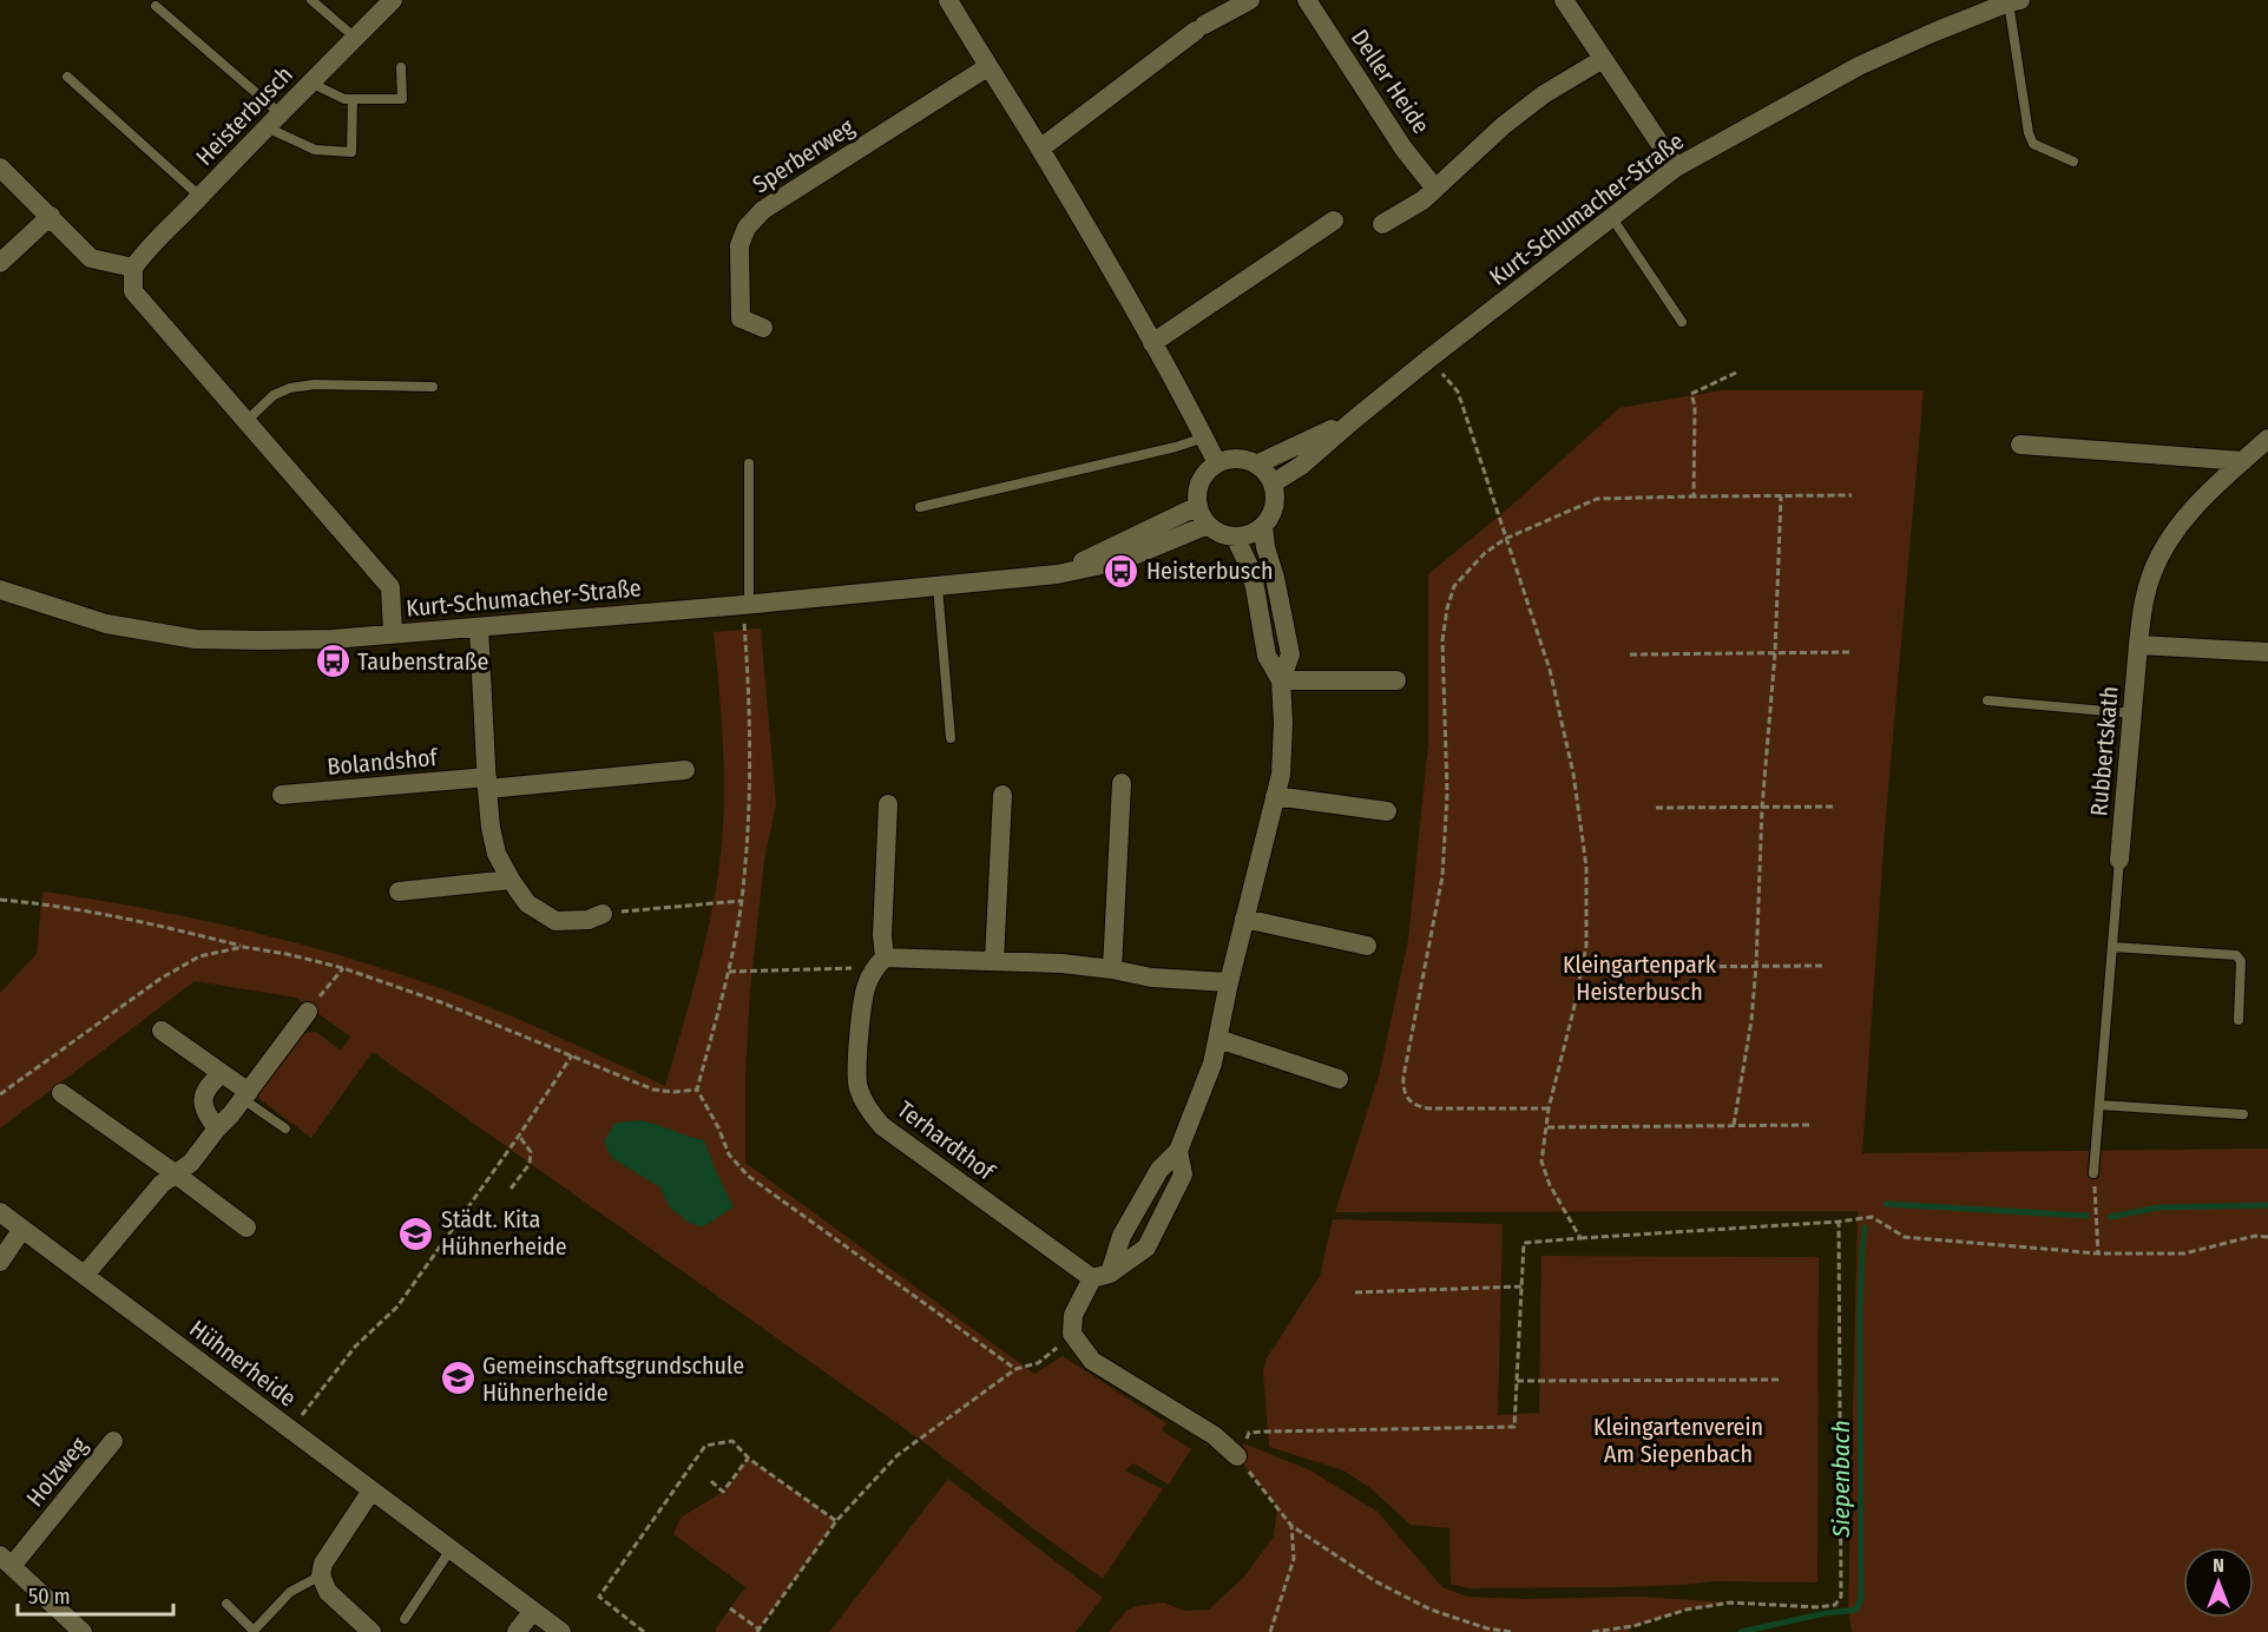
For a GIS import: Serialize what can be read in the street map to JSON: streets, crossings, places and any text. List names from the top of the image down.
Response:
{
  "streets": {
    "street": [
      "Deller Heide",
      "Heisterbusch",
      "Sperberweg",
      "Kurt-Schumacher-Straße",
      "Rubbertskath",
      "Bolandshof",
      "Terhardthof",
      "Hühnerheide",
      "Holzweg"
    ]
  },
  "water": ["Siepenbach"],
  "parks": ["Kleingartenpark Heisterbusch", "Kleingartenverein Am Siepenbach"],
  "places": {
    "bus stop": ["Heisterbusch", "Taubenstraße"],
    "school or university": ["Städt. Kita Hühnerheide", "Gemeinschaftsgrundschule Hühnerheide"]
  },
  "scale_bar": "50 m",
  "north": "top"
}
